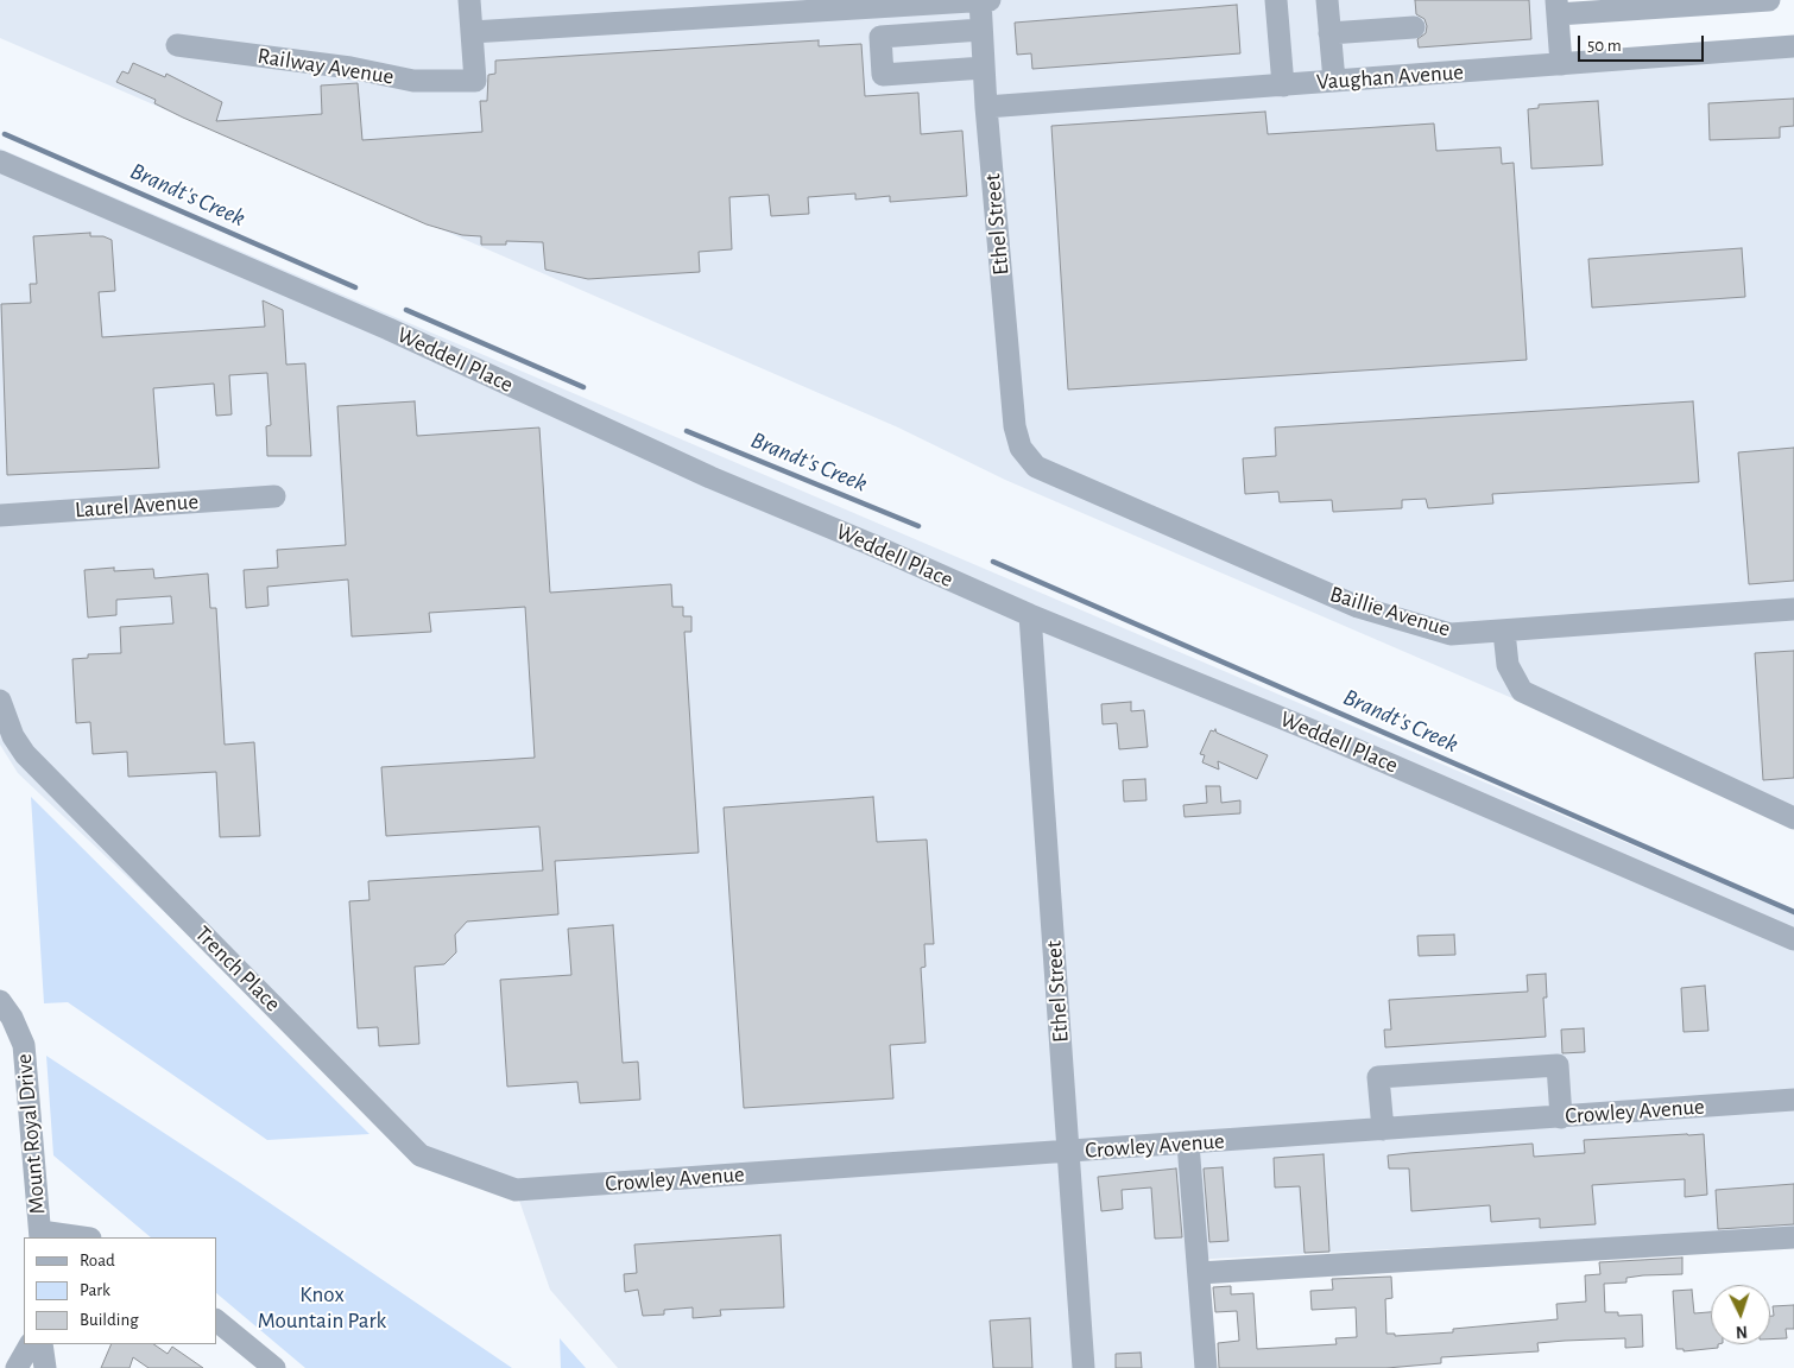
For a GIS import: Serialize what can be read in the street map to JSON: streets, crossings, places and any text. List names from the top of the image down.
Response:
{
  "streets": {
    "street": [
      "Railway Avenue",
      "Vaughan Avenue",
      "Ethel Street",
      "Weddell Place",
      "Laurel Avenue",
      "Baillie Avenue",
      "Trench Place",
      "Crowley Avenue",
      "Mount Royal Drive"
    ]
  },
  "crossings": [
    ["Vaughan Avenue", "Ethel Street"],
    ["Ethel Street", "Weddell Place"],
    ["Ethel Street", "Baillie Avenue"],
    ["Ethel Street", "Crowley Avenue"],
    ["Trench Place", "Crowley Avenue"]
  ],
  "water": ["Brandt's Creek"],
  "parks": ["Knox Mountain Park"],
  "legend": ["Road", "Park", "Building"],
  "scale_bar": "50 m",
  "north": "bottom"
}
